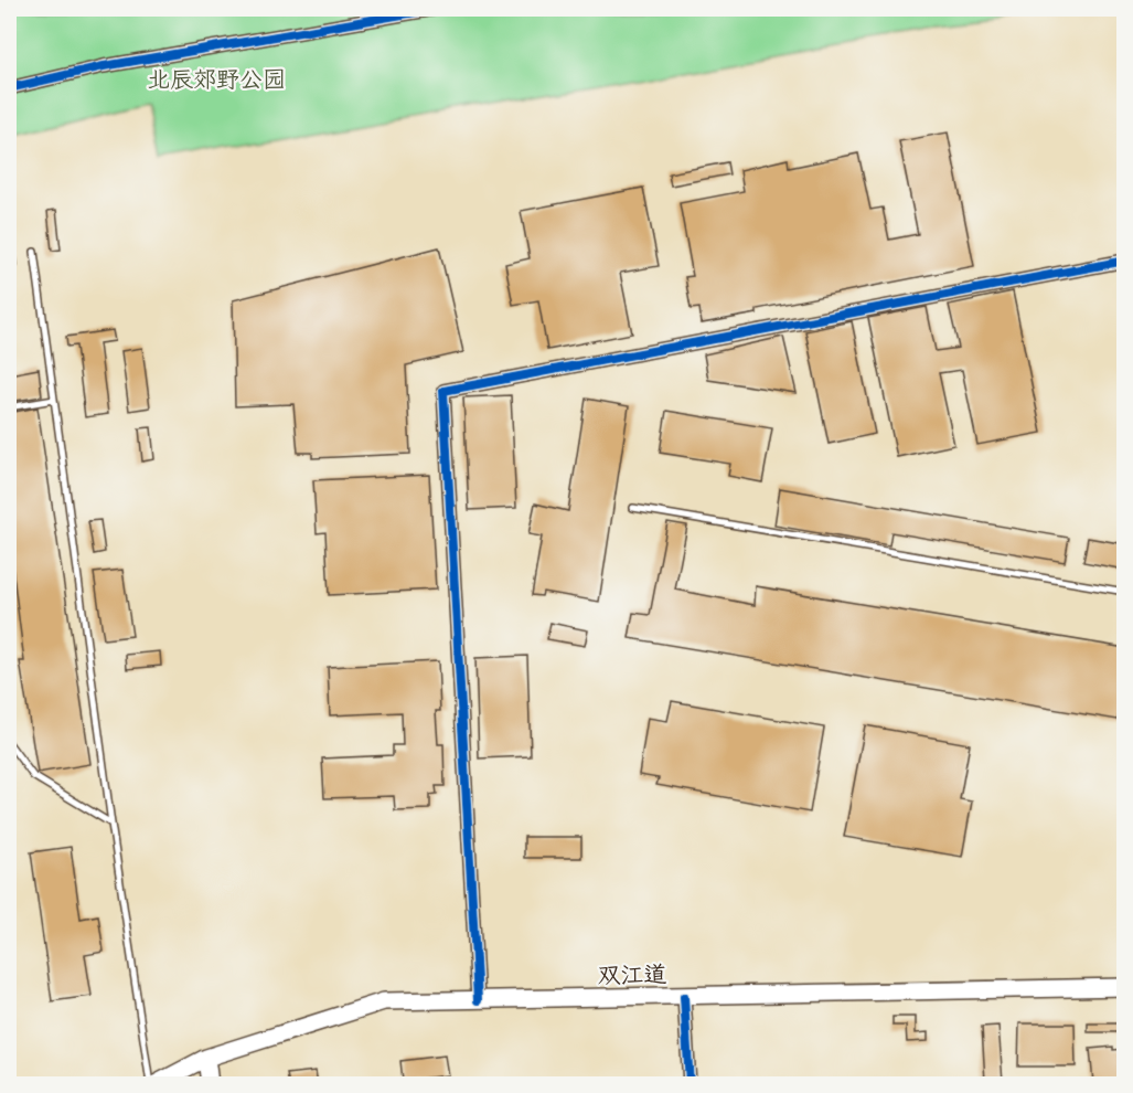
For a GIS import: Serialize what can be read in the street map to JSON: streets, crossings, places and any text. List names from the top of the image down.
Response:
{
  "streets": {
    "main road": ["双江道"]
  },
  "parks": ["北辰郊野公园"]
}
